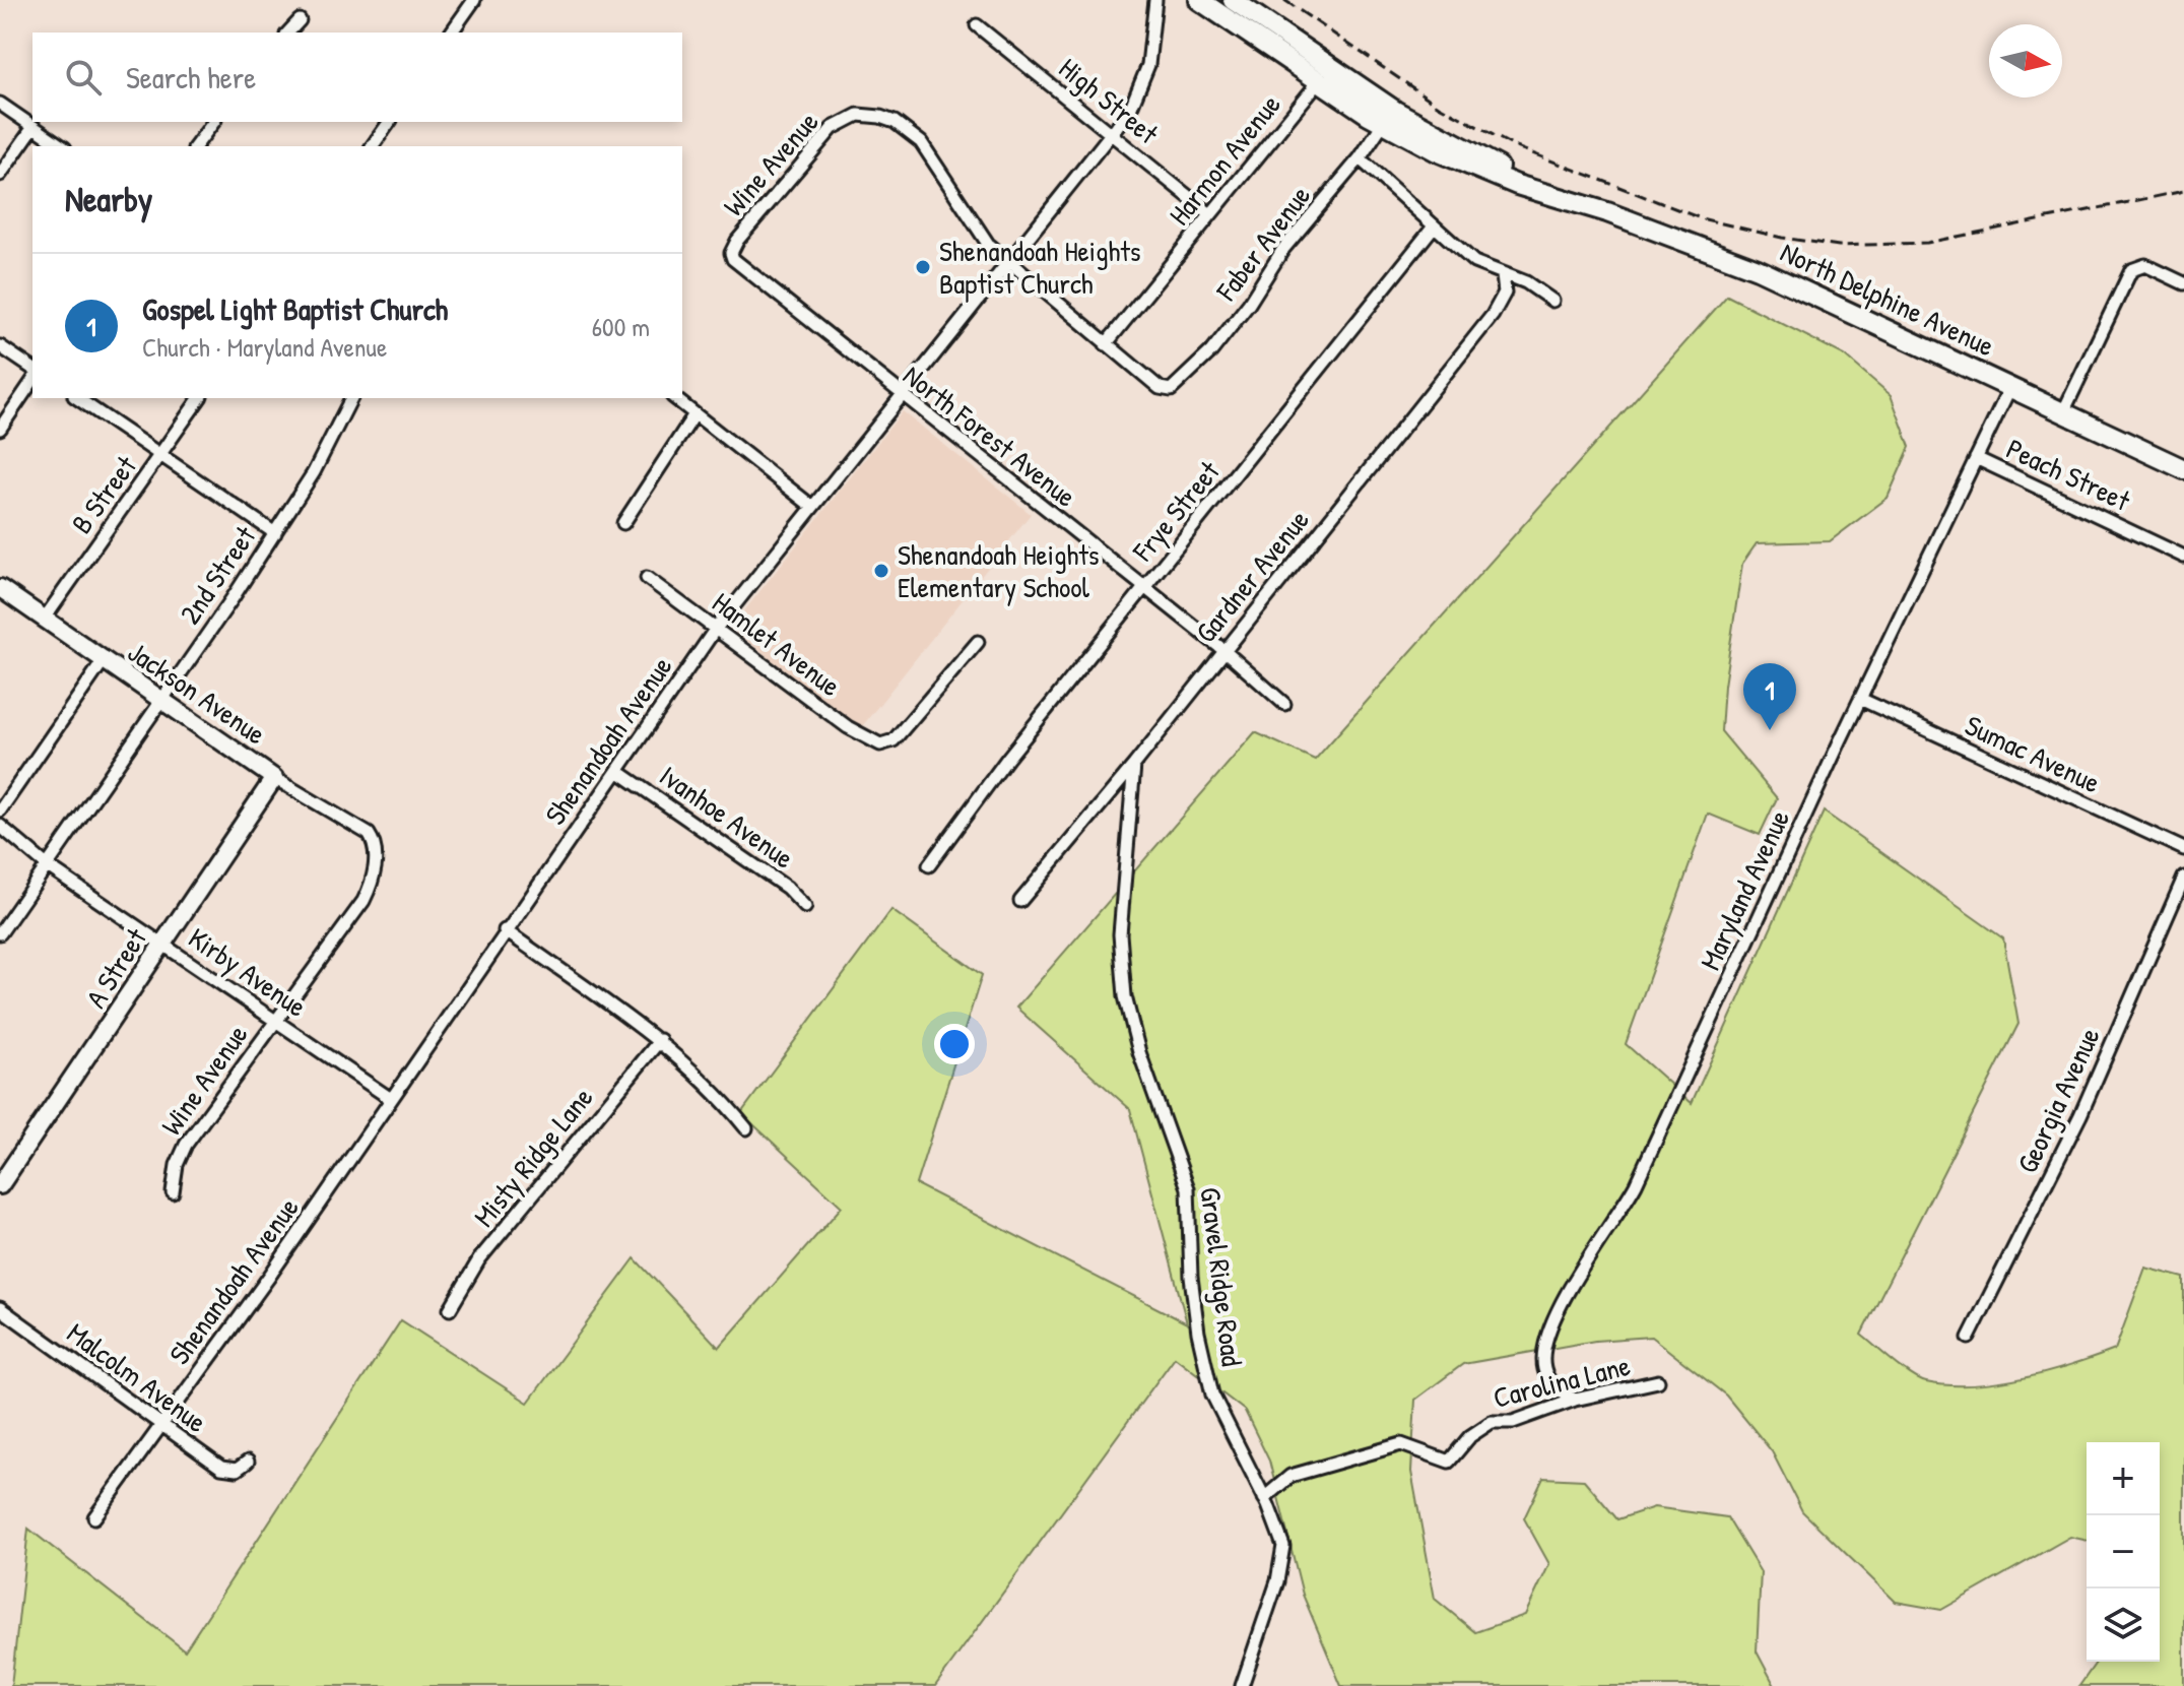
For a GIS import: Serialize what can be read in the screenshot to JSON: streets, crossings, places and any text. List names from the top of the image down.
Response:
{
  "streets": {
    "main road": ["North Delphine Avenue"],
    "street": [
      "High Street",
      "Harmon Avenue",
      "Wine Avenue",
      "Faber Avenue",
      "North Forest Avenue",
      "Peach Street",
      "B Street",
      "Frye Street",
      "2nd Street",
      "Gardner Avenue",
      "Hamlet Avenue",
      "Jackson Avenue",
      "Shenandoah Avenue",
      "Sumac Avenue",
      "Ivanhoe Avenue",
      "Maryland Avenue",
      "A Street",
      "Kirby Avenue",
      "Georgia Avenue",
      "Misty Ridge Lane",
      "Gravel Ridge Road",
      "Malcolm Avenue",
      "Carolina Lane"
    ]
  },
  "crossings": [
    ["High Street", "Harmon Avenue"],
    ["High Street", "Shenandoah Avenue"],
    ["Harmon Avenue", "Faber Avenue"],
    ["Harmon Avenue", "North Delphine Avenue"],
    ["Wine Avenue", "North Forest Avenue"],
    ["Wine Avenue", "Jackson Avenue"],
    ["Wine Avenue", "Shenandoah Avenue"],
    ["Wine Avenue", "Kirby Avenue"],
    ["Faber Avenue", "North Delphine Avenue"],
    ["North Delphine Avenue", "Maryland Avenue"],
    ["North Forest Avenue", "Frye Street"],
    ["North Forest Avenue", "Gardner Avenue"],
    ["North Forest Avenue", "Shenandoah Avenue"],
    ["Peach Street", "Maryland Avenue"],
    ["B Street", "Jackson Avenue"],
    ["2nd Street", "Jackson Avenue"],
    ["2nd Street", "Kirby Avenue"],
    ["Gardner Avenue", "Gravel Ridge Road"],
    ["Hamlet Avenue", "Shenandoah Avenue"],
    ["Jackson Avenue", "A Street"],
    ["Shenandoah Avenue", "Ivanhoe Avenue"],
    ["Shenandoah Avenue", "Kirby Avenue"],
    ["Shenandoah Avenue", "Malcolm Avenue"],
    ["Sumac Avenue", "Maryland Avenue"],
    ["Maryland Avenue", "Carolina Lane"],
    ["A Street", "Kirby Avenue"],
    ["Gravel Ridge Road", "Carolina Lane"]
  ],
  "places": ["Shenandoah Heights Baptist Church", "Shenandoah Heights Elementary School"],
  "north": "right",
  "page": {
    "search": "Search here",
    "heading": "Nearby",
    "list": [
      {
        "mark": "1",
        "name": "Gospel Light Baptist Church",
        "note": "Church · Maryland Avenue",
        "value": "600 m"
      }
    ],
    "pins": "1",
    "map_buttons": ["+", "−"]
  }
}
